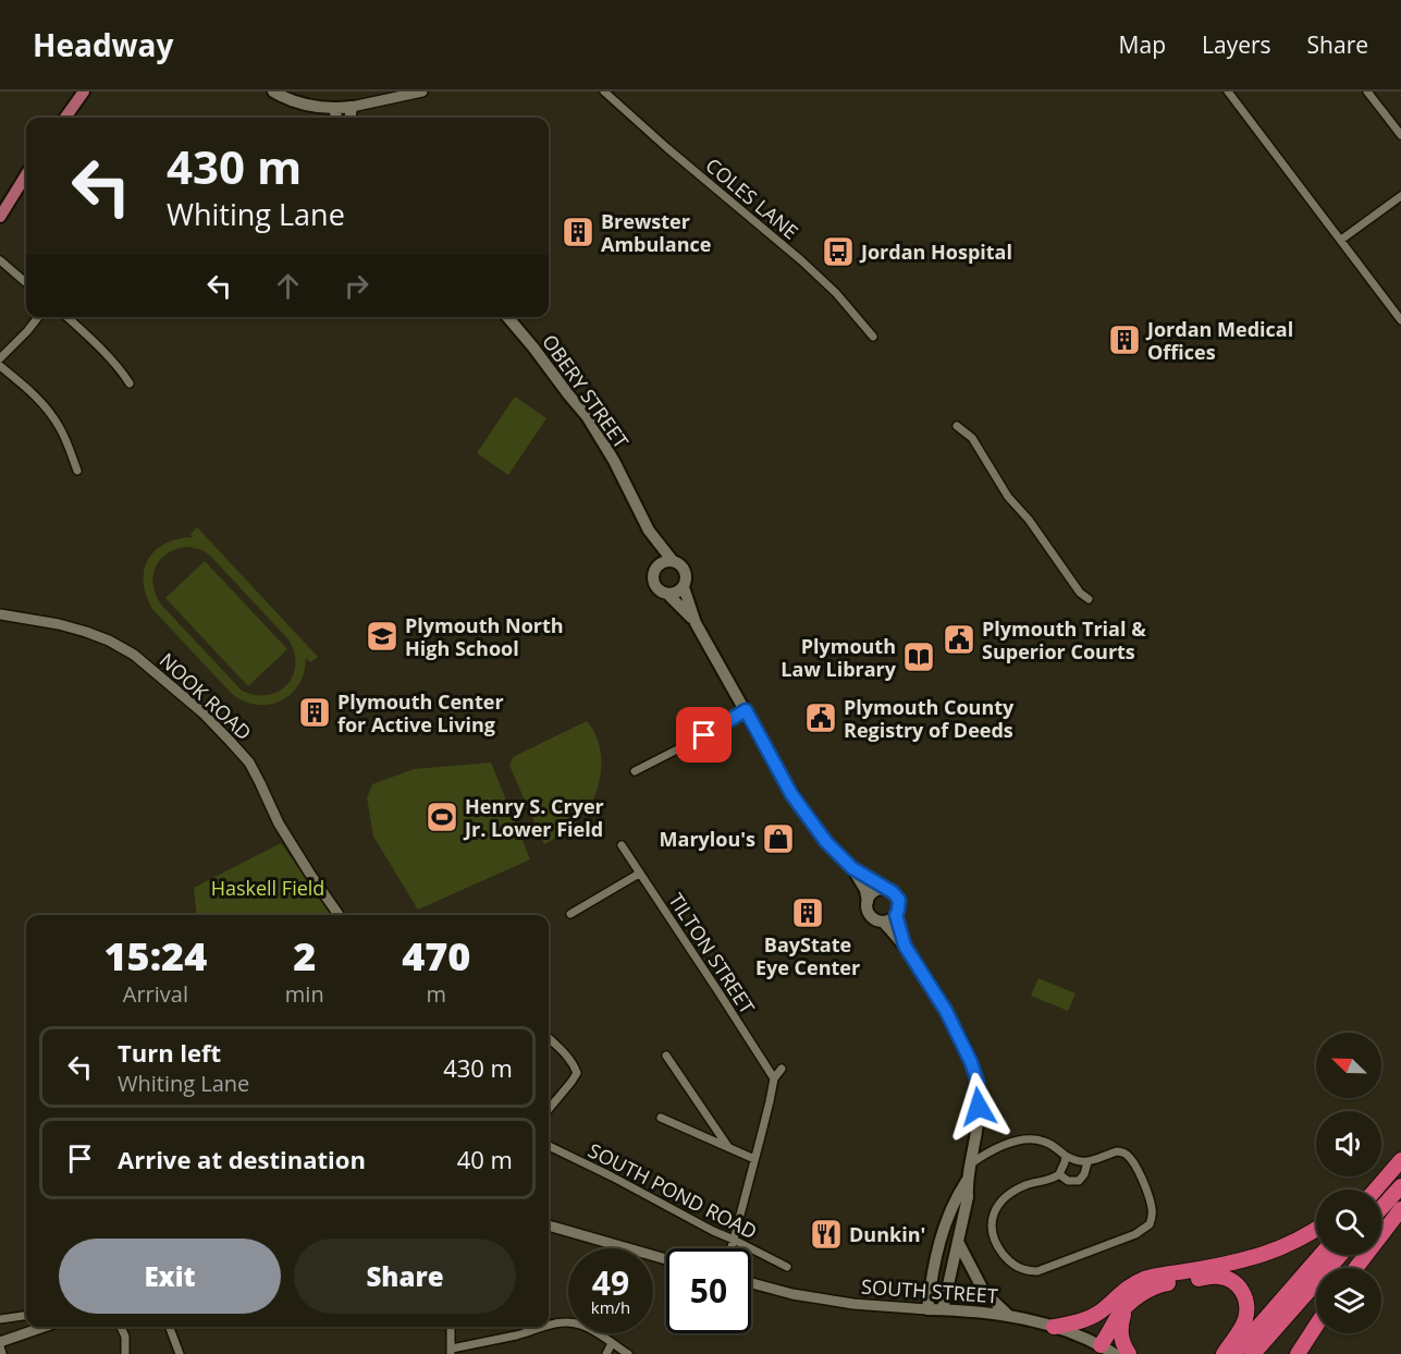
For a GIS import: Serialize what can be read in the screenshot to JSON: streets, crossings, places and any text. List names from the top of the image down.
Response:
{
  "streets": {
    "main road": ["OBERY STREET", "SOUTH STREET"],
    "street": [
      "COLES LANE",
      "NOOK ROAD",
      "TILTON STREET",
      "SOUTH POND ROAD"
    ]
  },
  "crossings": [
    ["OBERY STREET", "SOUTH STREET"]
  ],
  "parks": ["Haskell Field"],
  "places": {
    "building": [
      "Brewster Ambulance",
      "Jordan Medical Offices",
      "Plymouth Center for Active Living",
      "BayState Eye Center"
    ],
    "bus stop": ["Jordan Hospital"],
    "school or university": ["Plymouth North High School"],
    "public building": ["Plymouth Trial & Superior Courts", "Plymouth County Registry of Deeds"],
    "library": ["Plymouth Law Library"],
    "sports": ["Henry S. Cryer Jr. Lower Field"],
    "shop": ["Marylou's"],
    "restaurant": ["Dunkin'"]
  },
  "north": "top left",
  "page": {
    "header": "Headway",
    "nav": ["Map", "Layers", "Share"],
    "turn": ["430 m", "Whiting Lane"],
    "eta": [
      "15:24",
      "Arrival",
      "2",
      "min",
      "470",
      "m"
    ],
    "list": [
      {
        "name": "Turn left",
        "note": "Whiting Lane",
        "value": "430 m"
      },
      {
        "name": "Arrive at destination",
        "value": "40 m"
      }
    ],
    "buttons": ["Exit", "Share"],
    "speed": "49 km/h",
    "limit": "50"
  }
}
